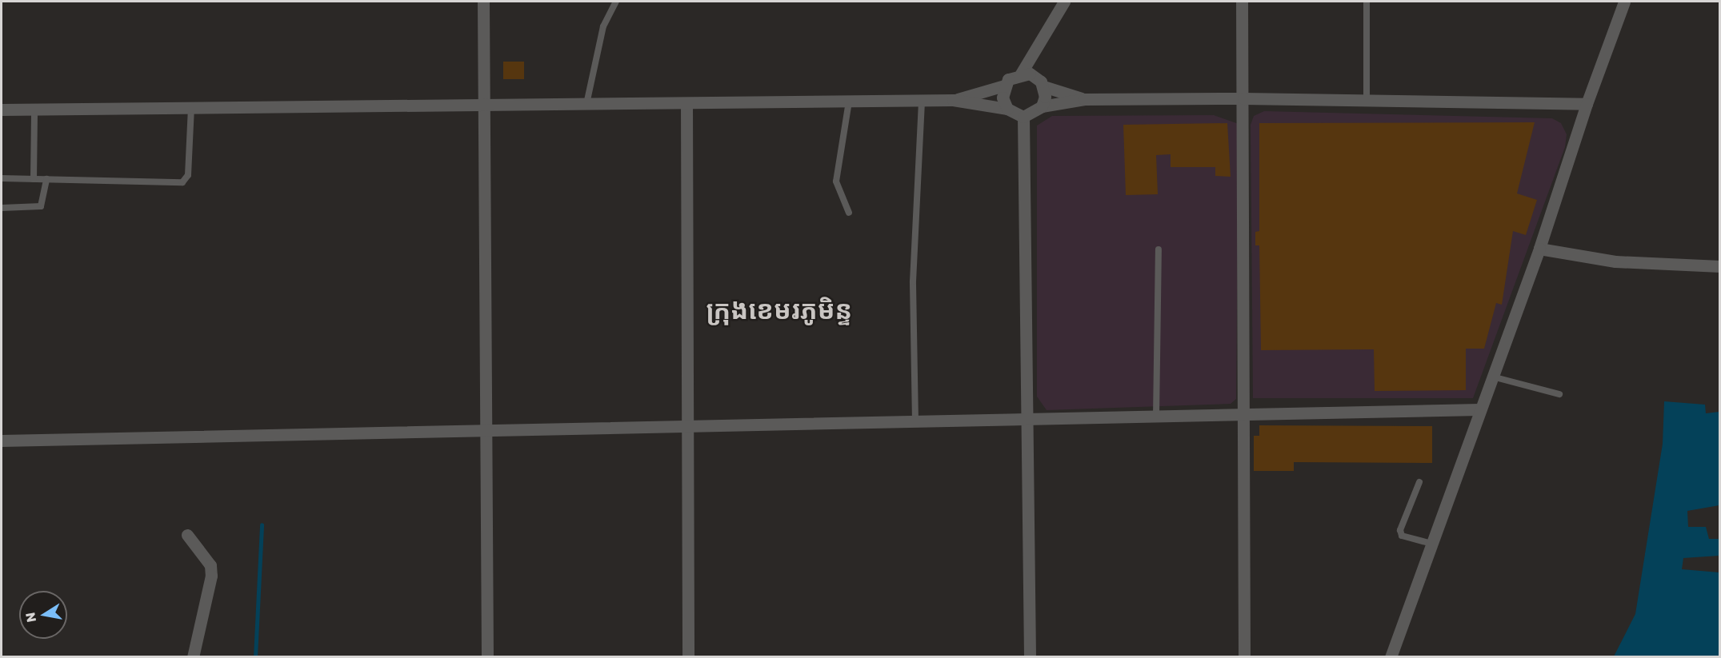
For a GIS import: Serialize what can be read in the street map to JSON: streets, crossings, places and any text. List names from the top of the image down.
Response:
{
  "districts": ["ក្រុងខេមរភូមិន្ទ"],
  "north": "left"
}
